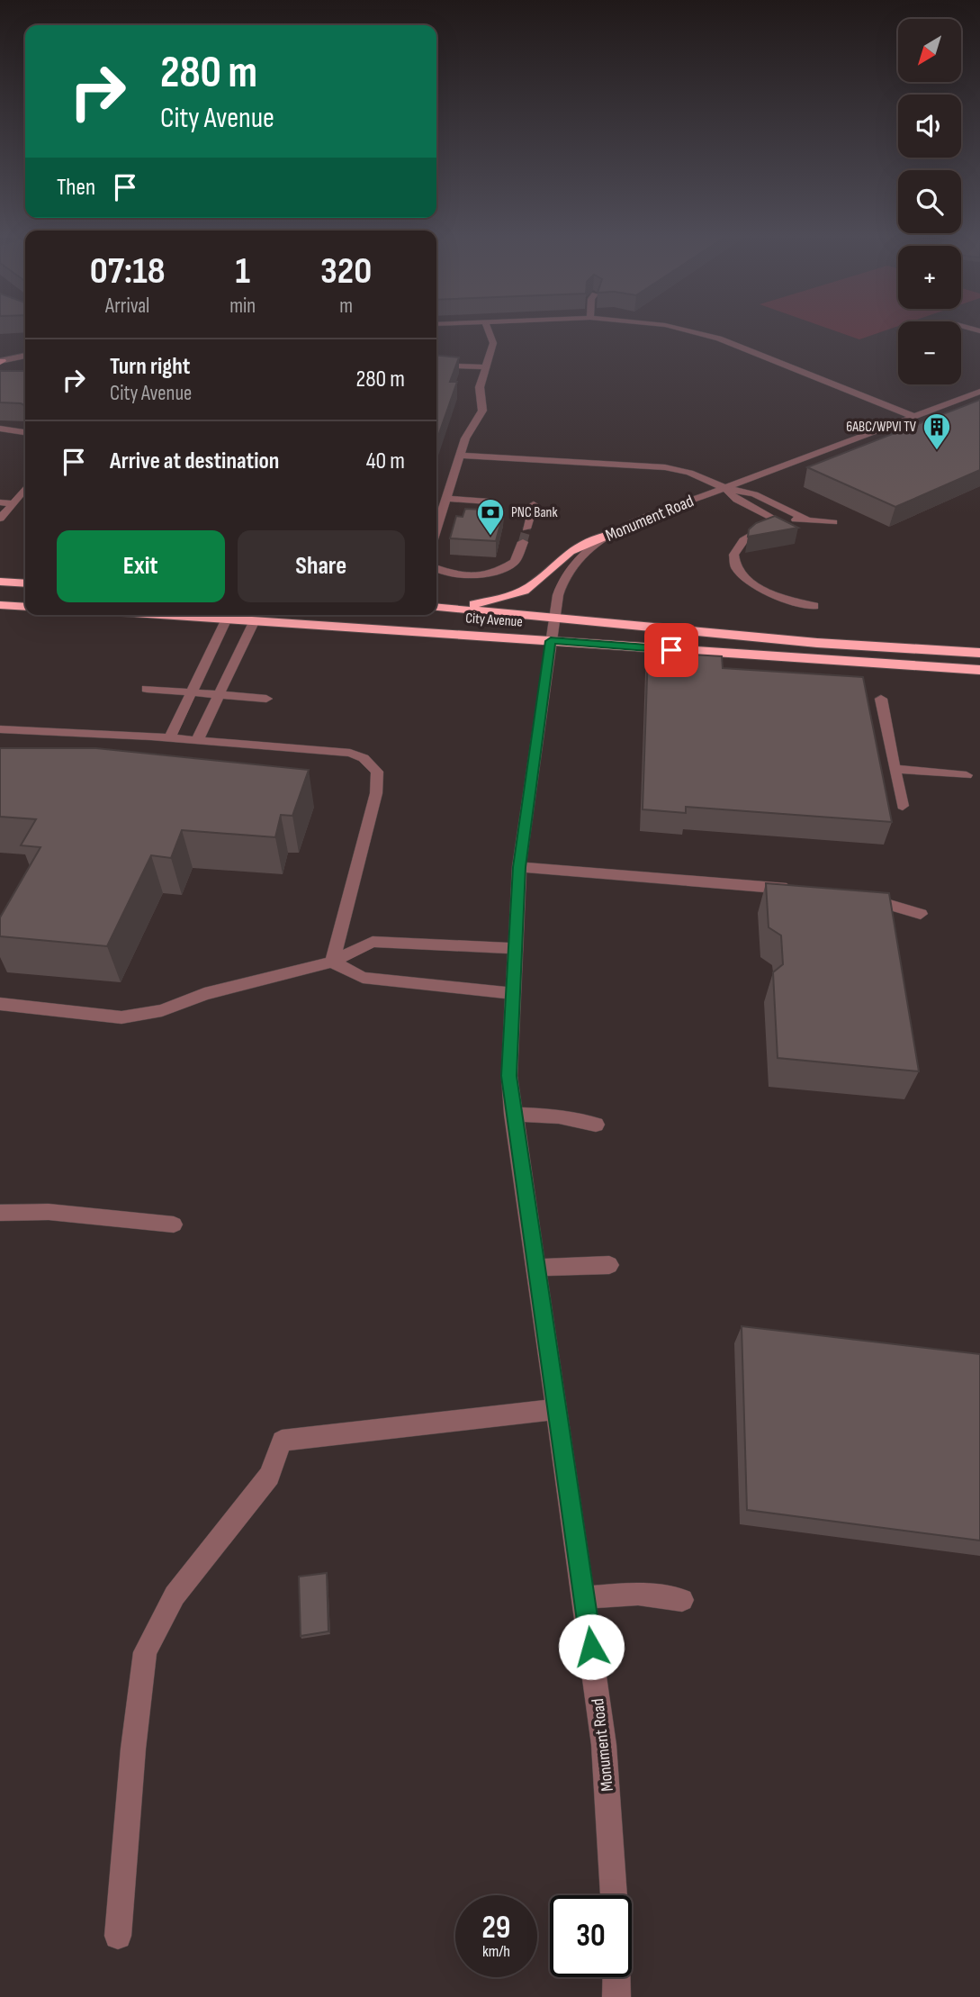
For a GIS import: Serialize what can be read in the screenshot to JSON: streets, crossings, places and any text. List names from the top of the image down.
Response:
{
  "streets": {
    "highway": ["City Avenue"],
    "street": ["Monument Road"]
  },
  "crossings": [
    ["Monument Road", "City Avenue"]
  ],
  "places": {
    "building": ["6ABC/WPVI TV"],
    "bank": ["PNC Bank"]
  },
  "north": "bottom left",
  "page": {
    "map_buttons": ["+", "−"],
    "turn": ["280 m", "City Avenue"],
    "then": "Then",
    "eta": [
      "07:18",
      "Arrival",
      "1",
      "min",
      "320",
      "m"
    ],
    "list": [
      {
        "name": "Turn right",
        "note": "City Avenue",
        "value": "280 m"
      },
      {
        "name": "Arrive at destination",
        "value": "40 m"
      }
    ],
    "buttons": ["Exit", "Share"],
    "speed": "29 km/h",
    "limit": "30"
  }
}
